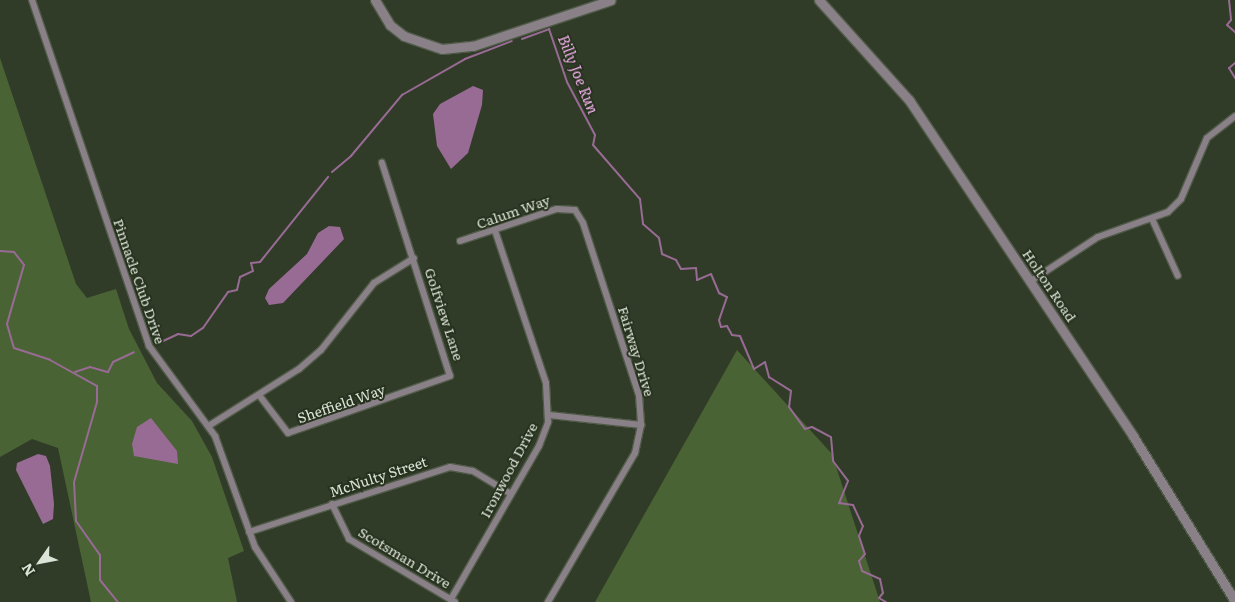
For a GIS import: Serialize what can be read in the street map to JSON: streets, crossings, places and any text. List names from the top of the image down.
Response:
{
  "streets": {
    "street": [
      "Calum Way",
      "Pinnacle Club Drive",
      "Holton Road",
      "Golfview Lane",
      "Fairway Drive",
      "Sheffield Way",
      "Ironwood Drive",
      "McNulty Street",
      "Scotsman Drive"
    ]
  },
  "crossings": [
    ["Calum Way", "Fairway Drive"],
    ["Calum Way", "Ironwood Drive"],
    ["Pinnacle Club Drive", "McNulty Street"],
    ["Golfview Lane", "Sheffield Way"],
    ["Ironwood Drive", "McNulty Street"],
    ["Ironwood Drive", "Scotsman Drive"],
    ["McNulty Street", "Scotsman Drive"]
  ],
  "water": ["Billy Joe Run"],
  "north": "bottom left"
}
